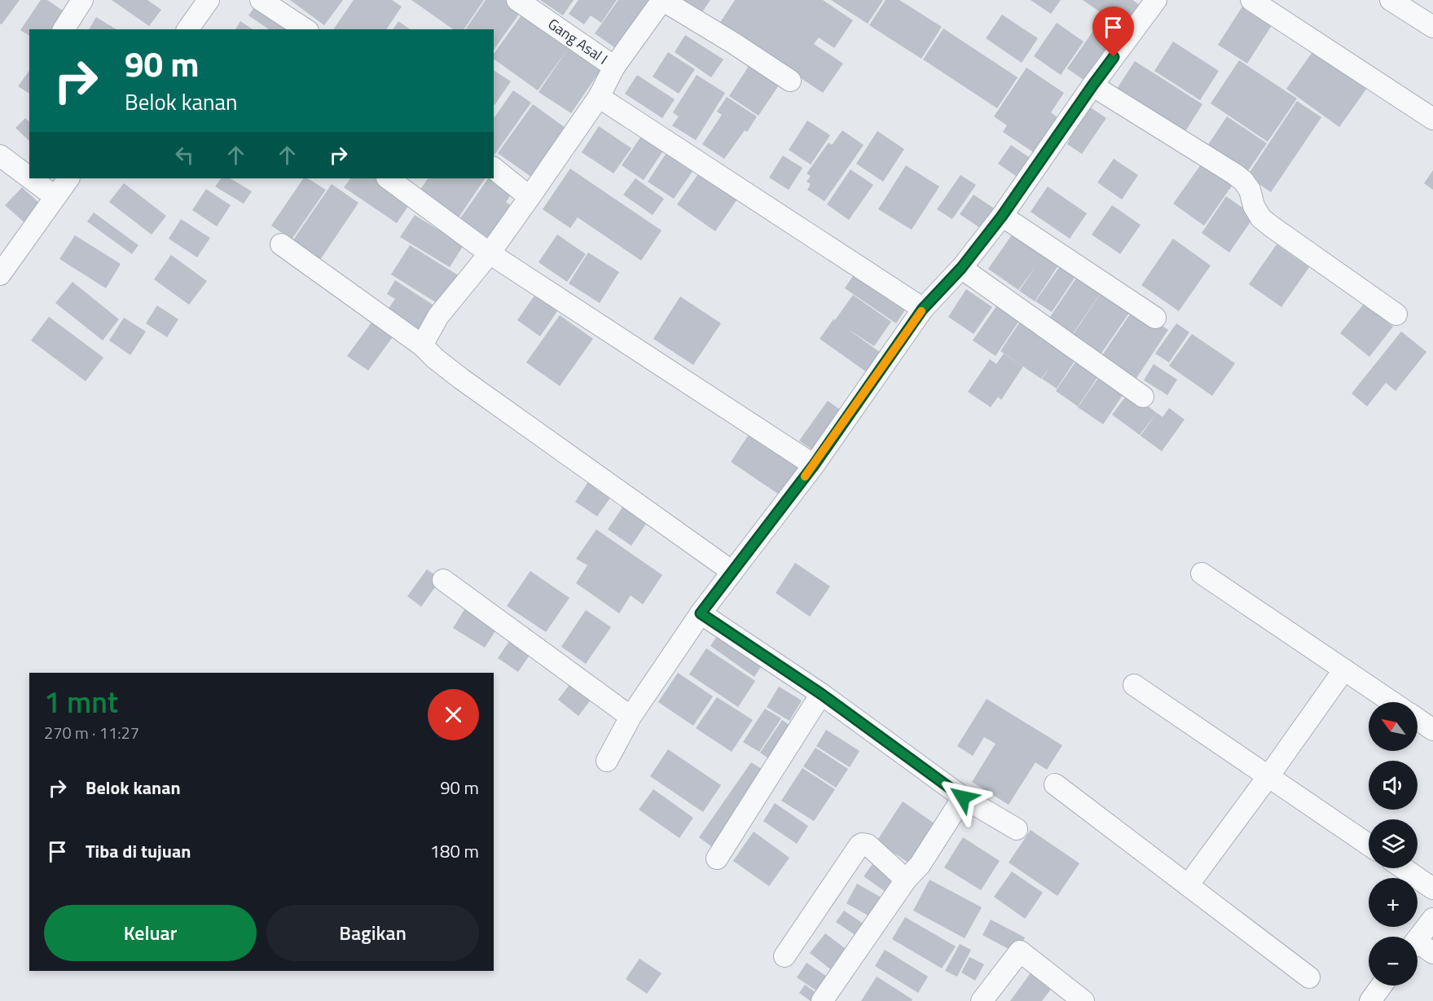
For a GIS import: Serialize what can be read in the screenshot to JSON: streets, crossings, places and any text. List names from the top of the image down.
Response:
{
  "streets": {
    "street": ["Gang Asal I"]
  },
  "north": "top left",
  "page": {
    "turn": ["90 m", "Belok kanan"],
    "heading": ["1 mnt", "270 m · 11:27"],
    "map_buttons": ["+", "−"],
    "list": [
      {
        "name": "Belok kanan",
        "value": "90 m"
      },
      {
        "name": "Tiba di tujuan",
        "value": "180 m"
      }
    ],
    "buttons": ["Keluar", "Bagikan"]
  }
}
